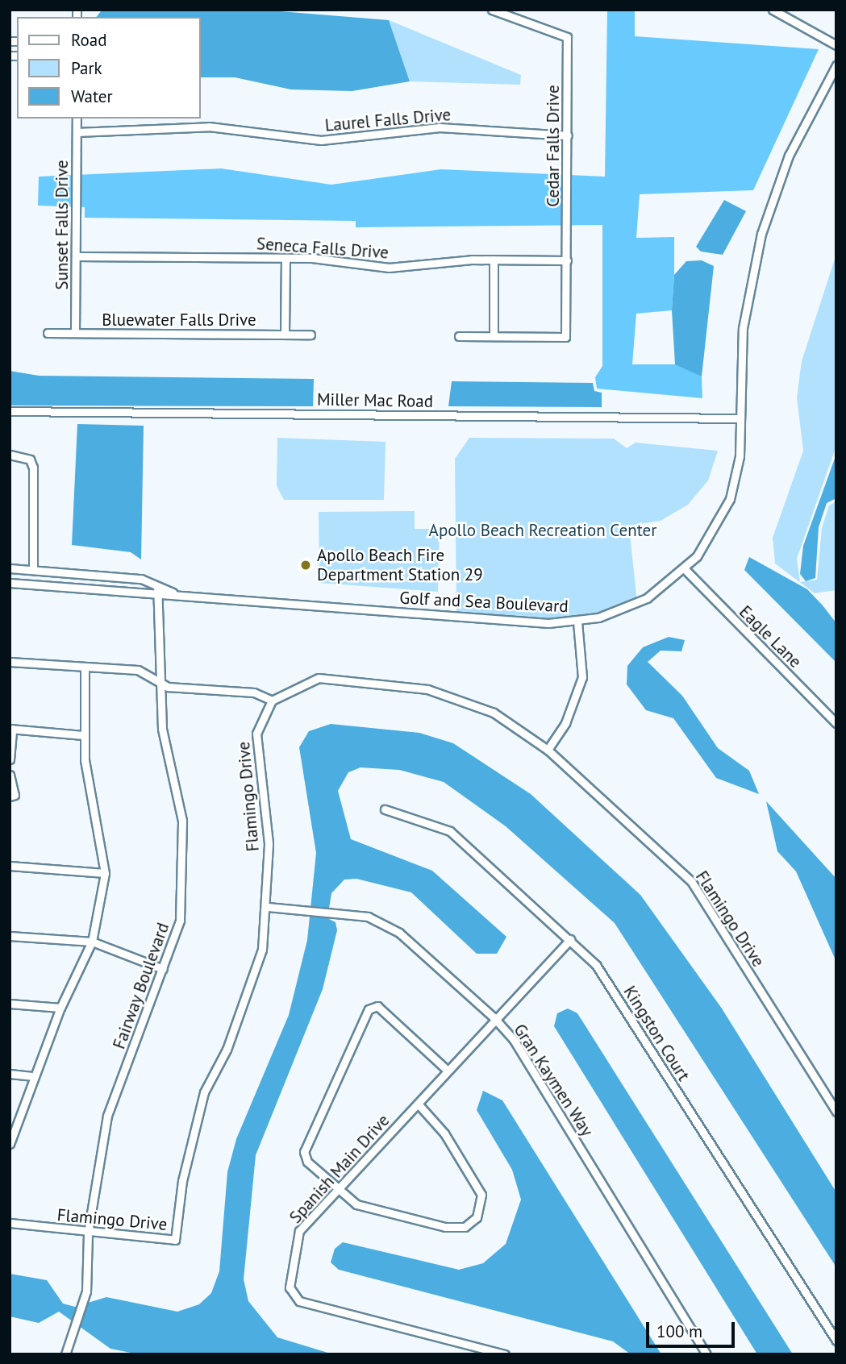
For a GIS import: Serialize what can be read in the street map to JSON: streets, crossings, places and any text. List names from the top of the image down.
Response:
{
  "streets": {
    "street": [
      "Laurel Falls Drive",
      "Cedar Falls Drive",
      "Sunset Falls Drive",
      "Seneca Falls Drive",
      "Bluewater Falls Drive",
      "Miller Mac Road",
      "Golf and Sea Boulevard",
      "Eagle Lane",
      "Flamingo Drive",
      "Fairway Boulevard",
      "Kingston Court",
      "Gran Kaymen Way",
      "Spanish Main Drive"
    ]
  },
  "crossings": [
    ["Laurel Falls Drive", "Cedar Falls Drive"],
    ["Laurel Falls Drive", "Sunset Falls Drive"],
    ["Cedar Falls Drive", "Seneca Falls Drive"],
    ["Sunset Falls Drive", "Seneca Falls Drive"],
    ["Sunset Falls Drive", "Bluewater Falls Drive"],
    ["Miller Mac Road", "Golf and Sea Boulevard"],
    ["Golf and Sea Boulevard", "Eagle Lane"],
    ["Golf and Sea Boulevard", "Fairway Boulevard"],
    ["Flamingo Drive", "Fairway Boulevard"],
    ["Flamingo Drive", "Gran Kaymen Way"],
    ["Kingston Court", "Spanish Main Drive"],
    ["Gran Kaymen Way", "Spanish Main Drive"]
  ],
  "parks": ["Apollo Beach Recreation Center"],
  "places": ["Apollo Beach Fire Department Station 29"],
  "legend": ["Road", "Park", "Water"],
  "scale_bar": "100 m"
}
